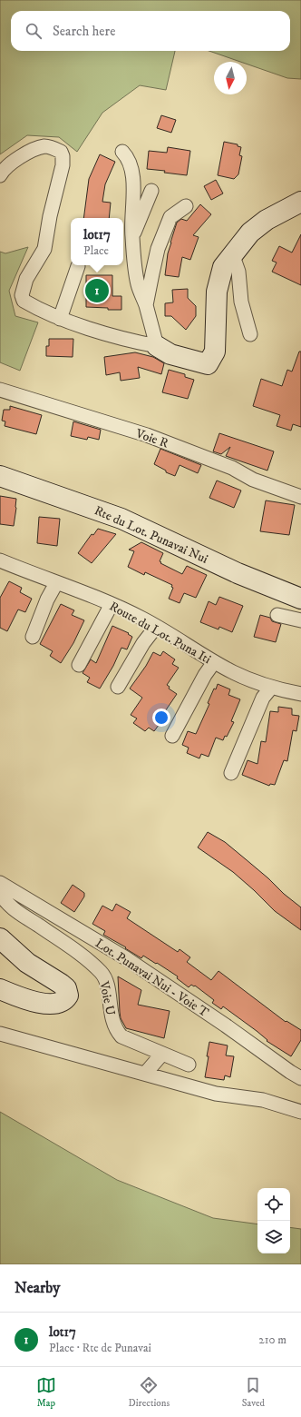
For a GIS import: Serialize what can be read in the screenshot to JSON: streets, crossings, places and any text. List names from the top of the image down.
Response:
{
  "streets": {
    "main road": ["Rte du Lot. Punavai Nui"],
    "street": [
      "Voie R",
      "Route du Lot. Puna Iti",
      "Lot. Punavai Nui - Voie T",
      "Voie U"
    ]
  },
  "north": "bottom",
  "page": {
    "search": "Search here",
    "popup": ["lot17", "Place"],
    "pins": "1",
    "heading": "Nearby",
    "list": [
      {
        "mark": "1",
        "name": "lot17",
        "note": "Place · Rte de Punavai",
        "value": "210 m"
      }
    ],
    "nav": ["Map", "Directions", "Saved"]
  }
}
